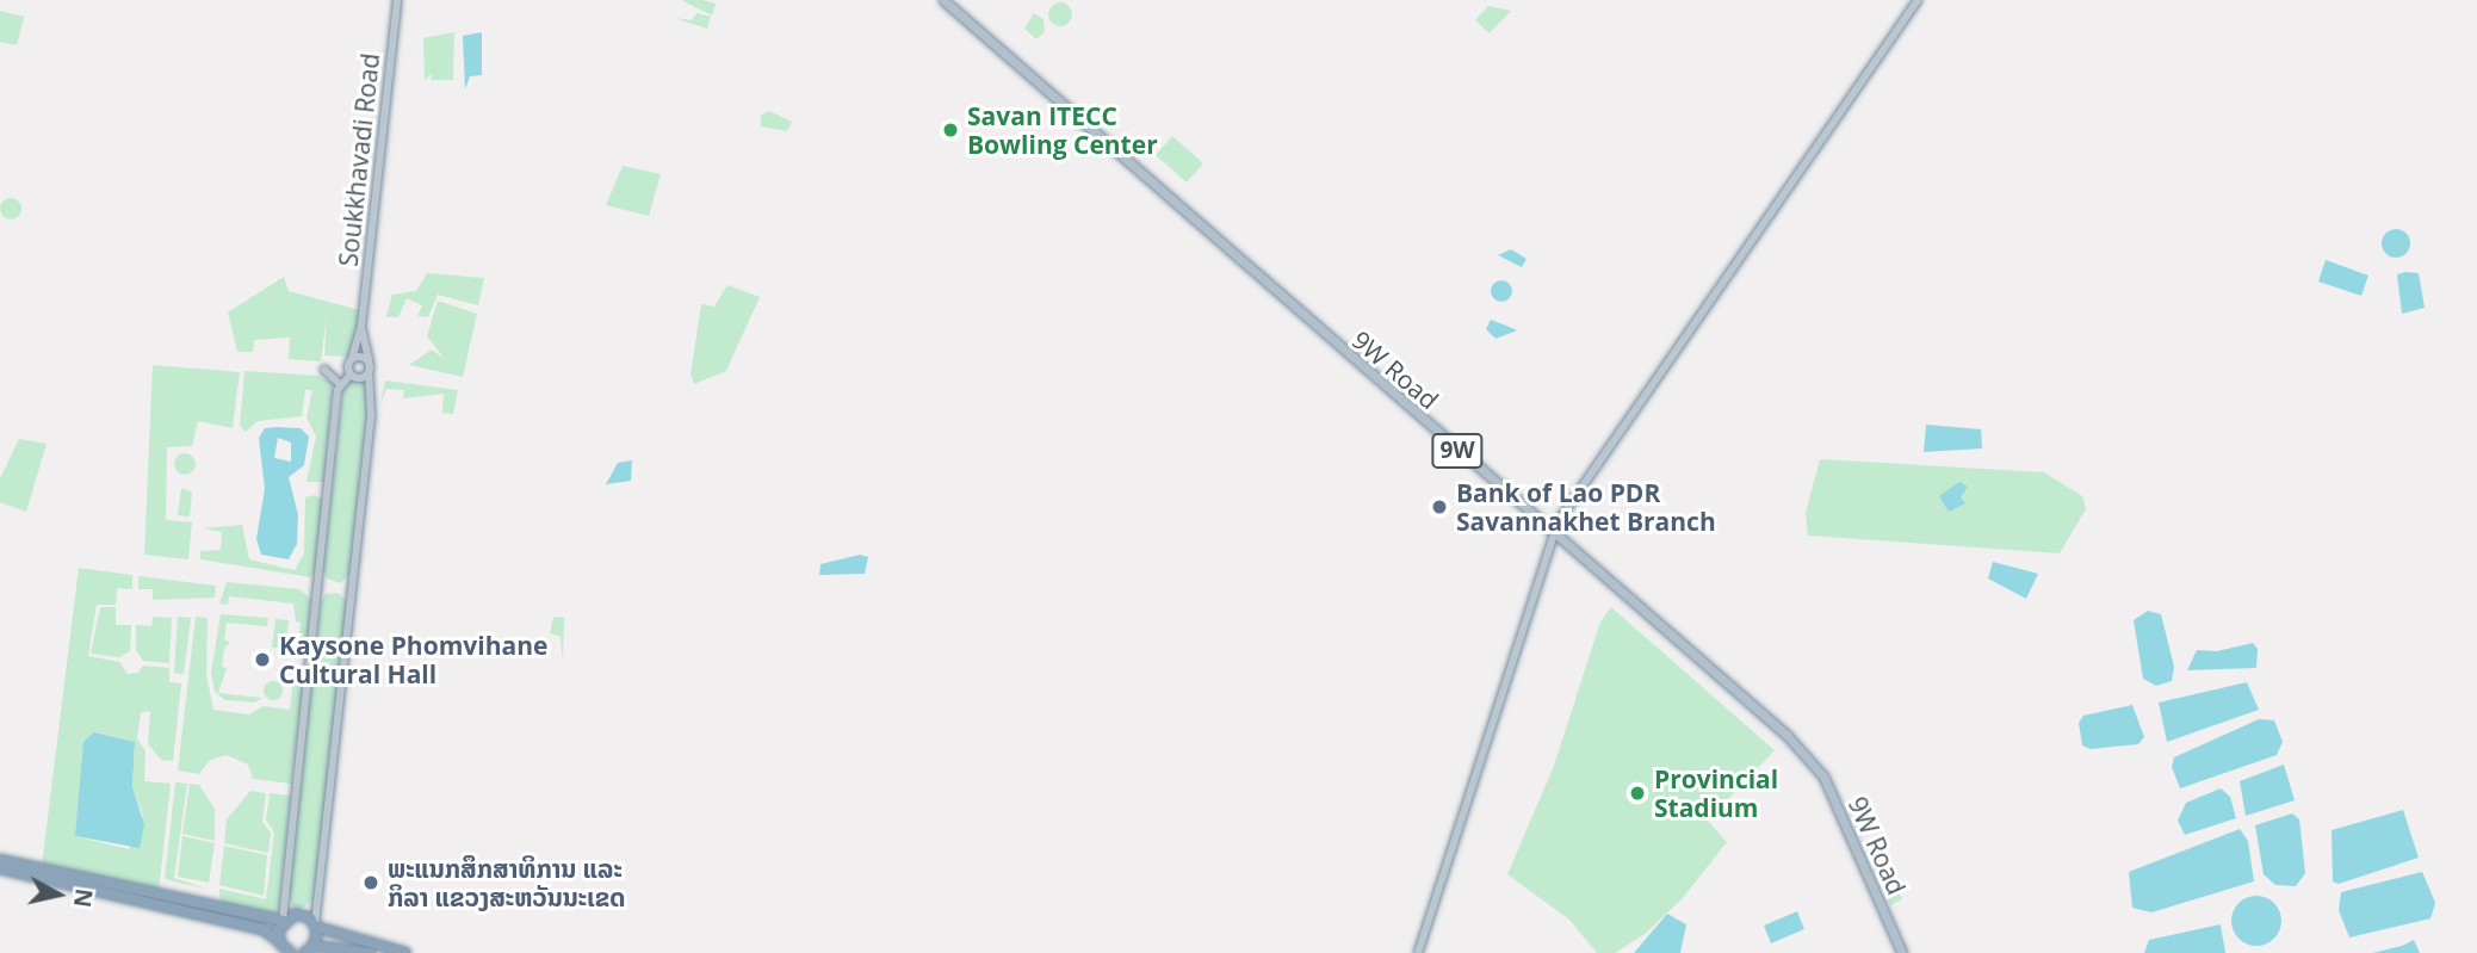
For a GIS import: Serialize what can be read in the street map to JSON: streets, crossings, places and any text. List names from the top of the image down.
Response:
{
  "streets": {
    "main road": ["9W Road", "9W"],
    "street": ["Soukkhavadi Road"]
  },
  "places": [
    "Savan ITECC Bowling Center",
    "Bank of Lao PDR Savannakhet Branch",
    "Kaysone Phomvihane Cultural Hall",
    "Provincial Stadium",
    "ພະແນກສຶກສາທິການ ແລະ ກິລາ ແຂວງສະຫວັນນະເຂດ"
  ],
  "north": "right"
}
